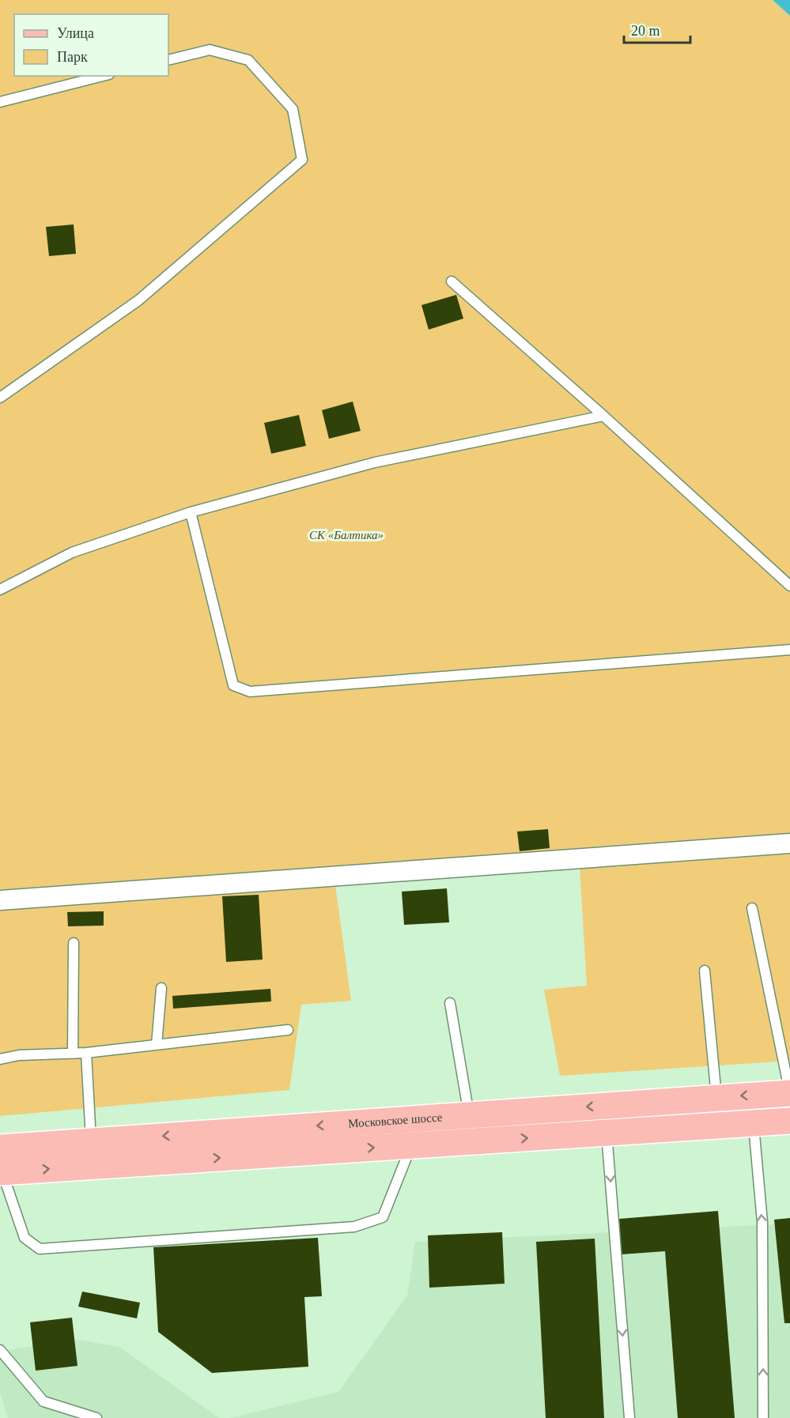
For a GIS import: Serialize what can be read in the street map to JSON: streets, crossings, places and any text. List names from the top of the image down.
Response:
{
  "streets": {
    "main road": ["Московское шоссе"]
  },
  "parks": ["СК «Балтика»"],
  "legend": ["Улица", "Парк"],
  "scale_bar": "20 m"
}
